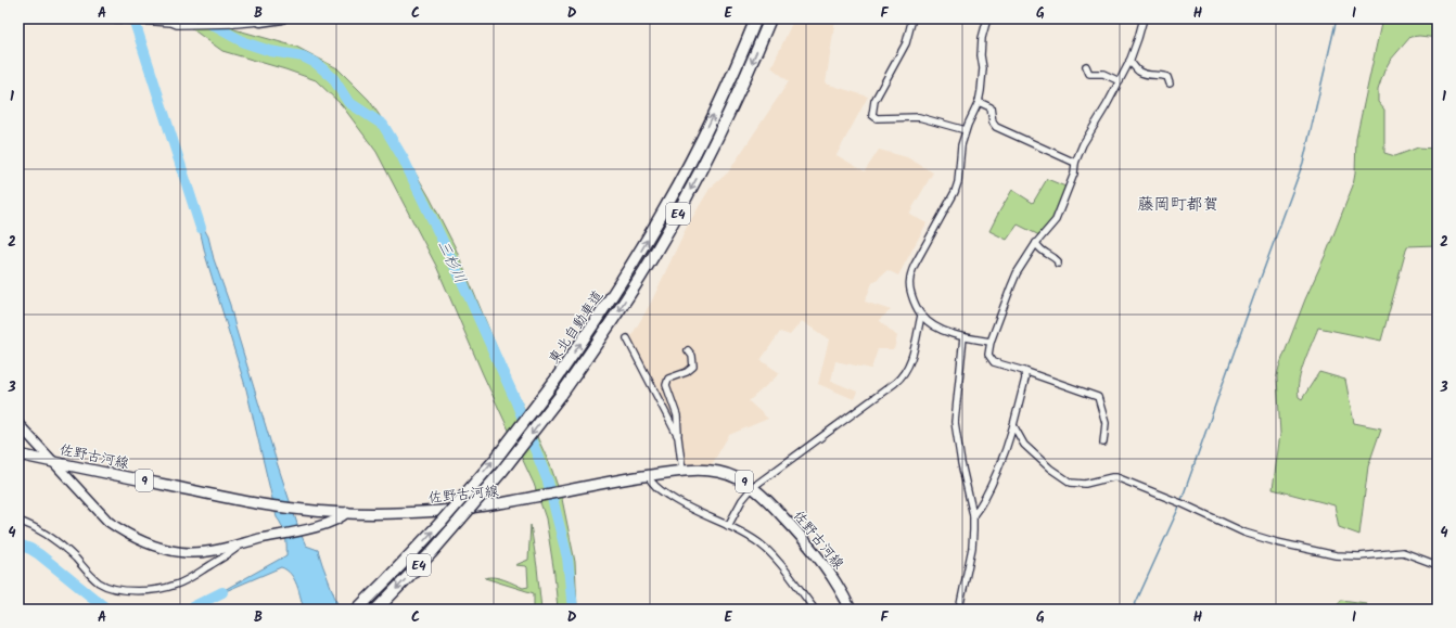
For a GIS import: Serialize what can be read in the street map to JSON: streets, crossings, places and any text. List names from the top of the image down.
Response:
{
  "streets": {
    "highway": ["E4", "東北自動車道"],
    "main road": ["佐野古河線", "9"]
  },
  "districts": ["藤岡町都賀"],
  "water": ["三杉川"],
  "grid": {
    "columns": [
      "A",
      "B",
      "C",
      "D",
      "E",
      "F",
      "G",
      "H",
      "I"
    ],
    "rows": [
      "1",
      "2",
      "3",
      "4"
    ]
  }
}
